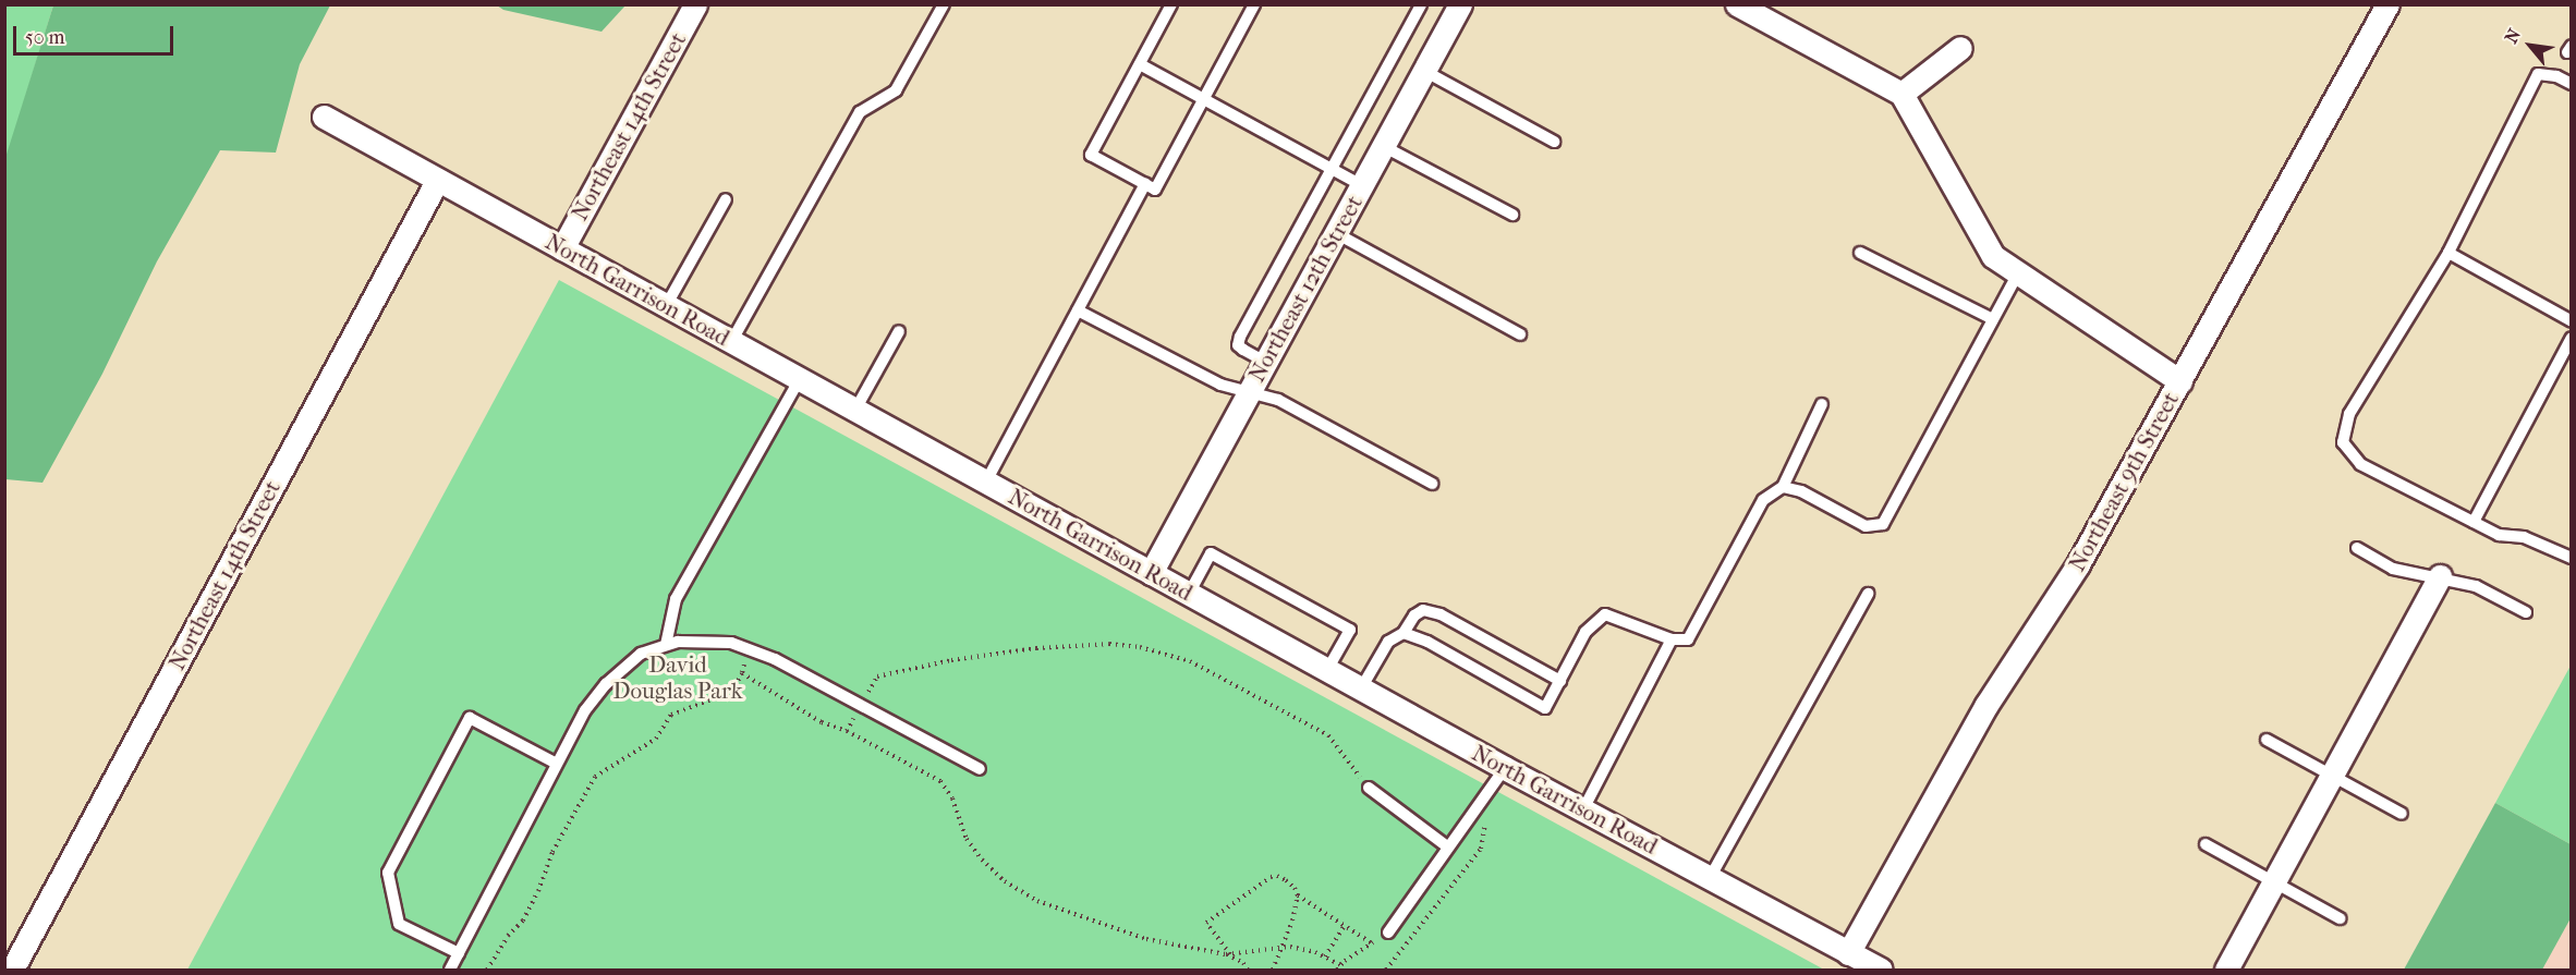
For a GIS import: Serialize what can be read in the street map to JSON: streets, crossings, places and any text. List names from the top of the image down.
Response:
{
  "streets": {
    "street": [
      "Northeast 14th Street",
      "Northeast 12th Street",
      "North Garrison Road",
      "Northeast 9th Street"
    ]
  },
  "crossings": [
    ["Northeast 14th Street", "North Garrison Road"],
    ["Northeast 12th Street", "North Garrison Road"],
    ["North Garrison Road", "Northeast 9th Street"]
  ],
  "parks": ["David Douglas Park"],
  "scale_bar": "50 m",
  "north": "top left"
}
